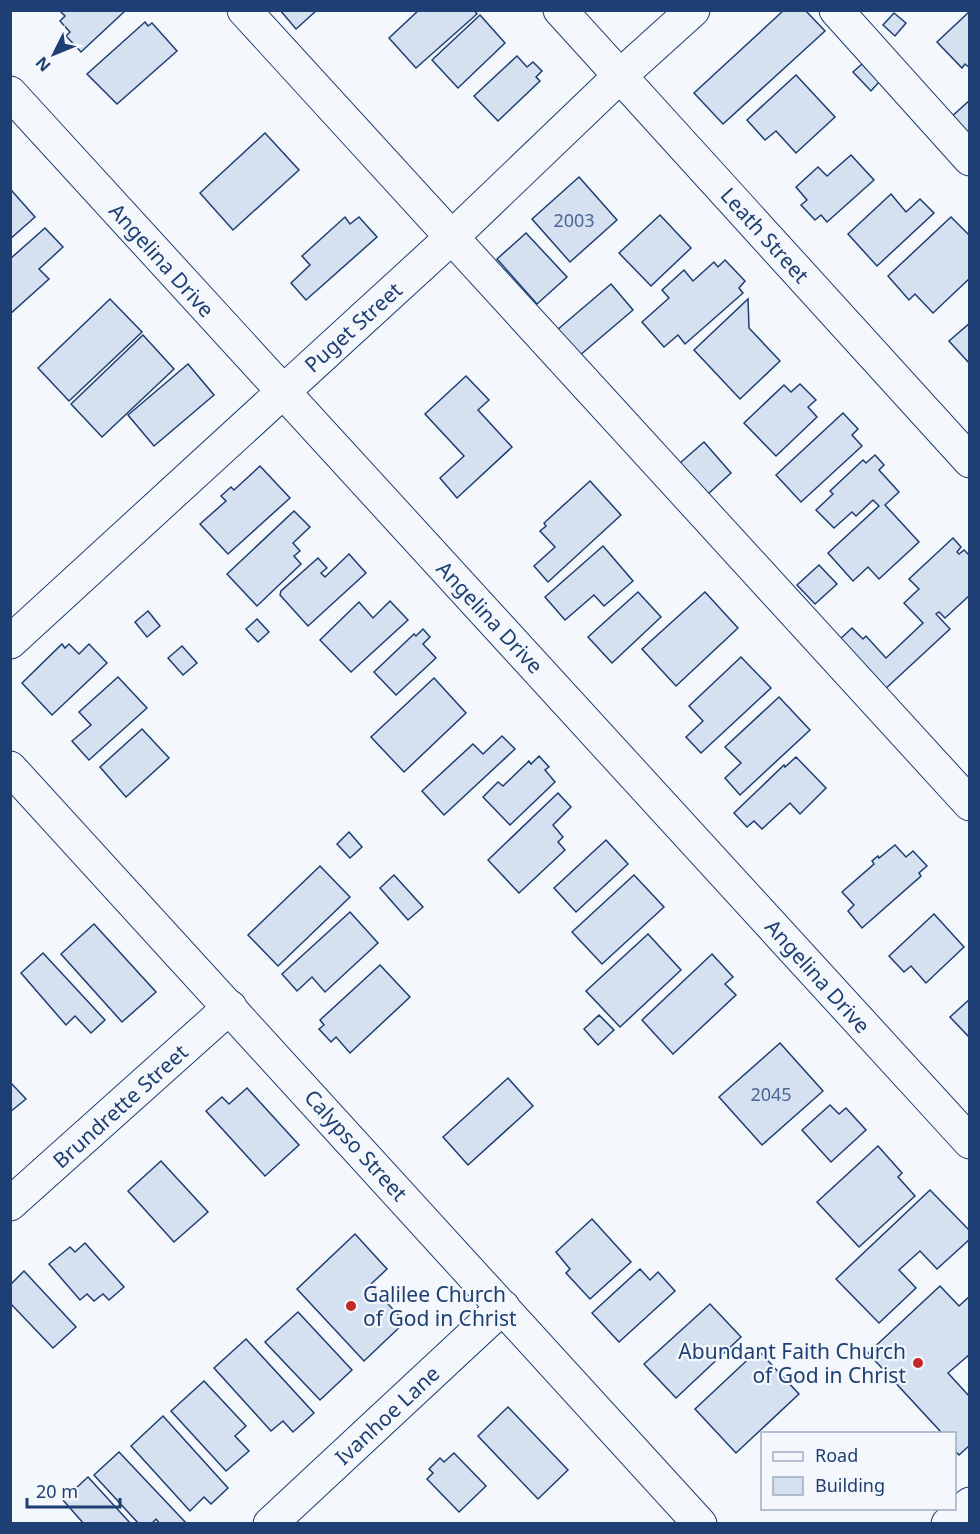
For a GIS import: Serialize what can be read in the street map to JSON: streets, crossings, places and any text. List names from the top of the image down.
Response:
{
  "streets": {
    "street": [
      "Leath Street",
      "Angelina Drive",
      "Puget Street",
      "Brundrette Street",
      "Calypso Street",
      "Ivanhoe Lane"
    ]
  },
  "crossings": [
    ["Leath Street", "Puget Street"],
    ["Angelina Drive", "Puget Street"],
    ["Brundrette Street", "Calypso Street"],
    ["Calypso Street", "Ivanhoe Lane"]
  ],
  "places": ["Galilee Church of God in Christ", "Abundant Faith Church of God in Christ"],
  "house_numbers": ["2003", "2045"],
  "legend": ["Road", "Building"],
  "scale_bar": "20 m",
  "north": "bottom left"
}
